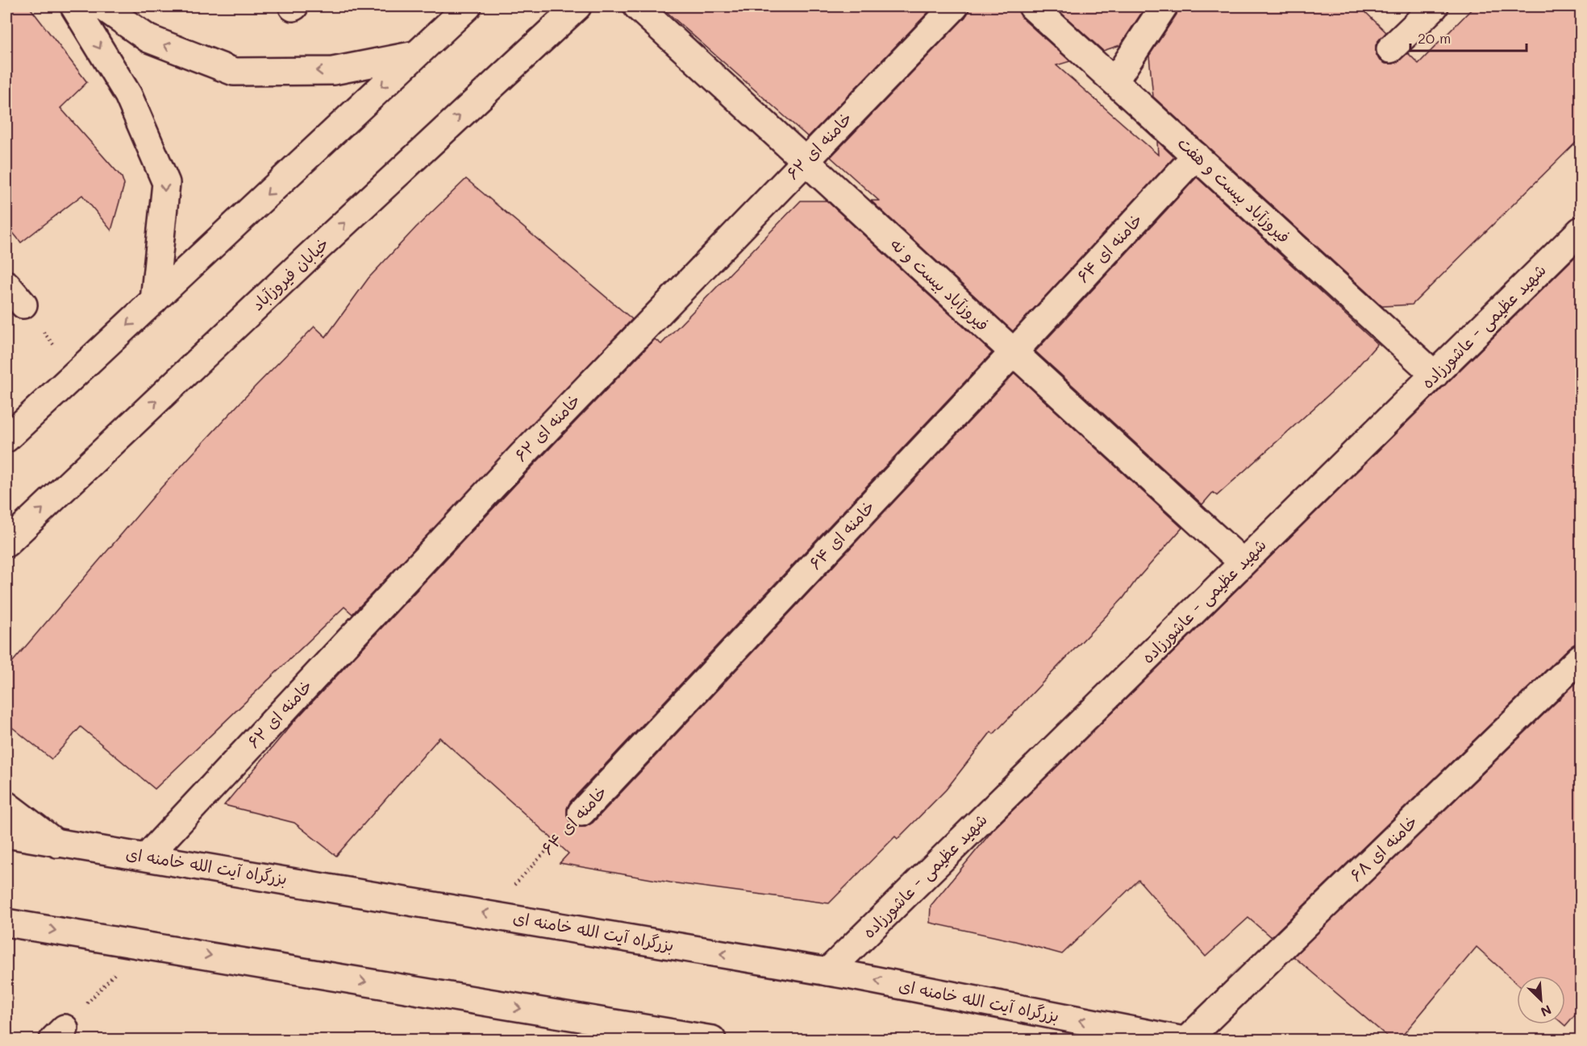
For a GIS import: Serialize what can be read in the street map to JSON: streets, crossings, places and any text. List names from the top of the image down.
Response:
{
  "streets": {
    "main road": [
      "خامنه ای ۶۲",
      "فیروزآباد بیست و هفت",
      "خامنه ای ۶۴",
      "خیابان فیروزآباد",
      "فیروزآباد بیست و نه",
      "شهید عظیمی - عاشورزاده",
      "خامنه ای ۶۸",
      "بزرگراه آیت الله خامنه ای"
    ]
  },
  "crossings": [
    ["خامنه ای ۶۲", "فیروزآباد بیست و نه"],
    ["خامنه ای ۶۲", "بزرگراه آیت الله خامنه ای"],
    ["فیروزآباد بیست و هفت", "خامنه ای ۶۴"],
    ["فیروزآباد بیست و هفت", "شهید عظیمی - عاشورزاده"],
    ["خامنه ای ۶۴", "فیروزآباد بیست و نه"],
    ["خامنه ای ۶۴", "بزرگراه آیت الله خامنه ای"],
    ["فیروزآباد بیست و نه", "شهید عظیمی - عاشورزاده"],
    ["شهید عظیمی - عاشورزاده", "بزرگراه آیت الله خامنه ای"]
  ],
  "scale_bar": "20 m",
  "north": "bottom right"
}
